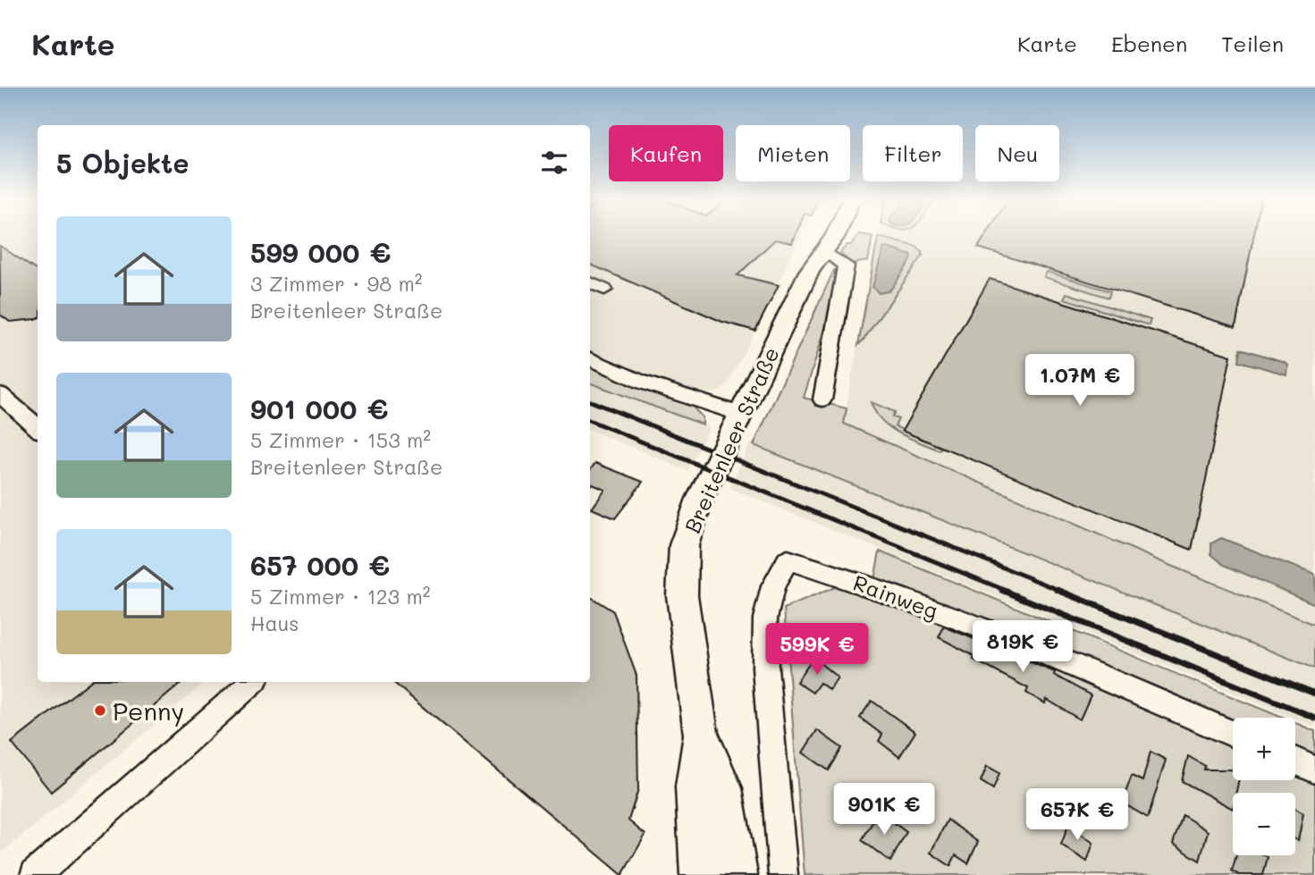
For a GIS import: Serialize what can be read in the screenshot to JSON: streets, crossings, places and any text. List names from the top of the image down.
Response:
{
  "streets": {
    "main road": ["Breitenleer Straße"],
    "street": ["Rainweg"]
  },
  "places": ["Penny"],
  "page": {
    "header": "Karte",
    "nav": ["Karte", "Ebenen", "Teilen"],
    "chip": [
      "Kaufen",
      "Mieten",
      "Filter",
      "Neu"
    ],
    "heading": "5 Objekte",
    "list": [
      {
        "name": "599 000 €",
        "note": "3 Zimmer · 98 m² · Breitenleer Straße"
      },
      {
        "name": "901 000 €",
        "note": "5 Zimmer · 153 m² · Breitenleer Straße"
      },
      {
        "name": "657 000 €",
        "note": "5 Zimmer · 123 m² · Haus"
      }
    ],
    "price": [
      "1.07M €",
      "819K €",
      "599K €",
      "901K €",
      "657K €"
    ],
    "map_buttons": ["+", "−"]
  }
}
